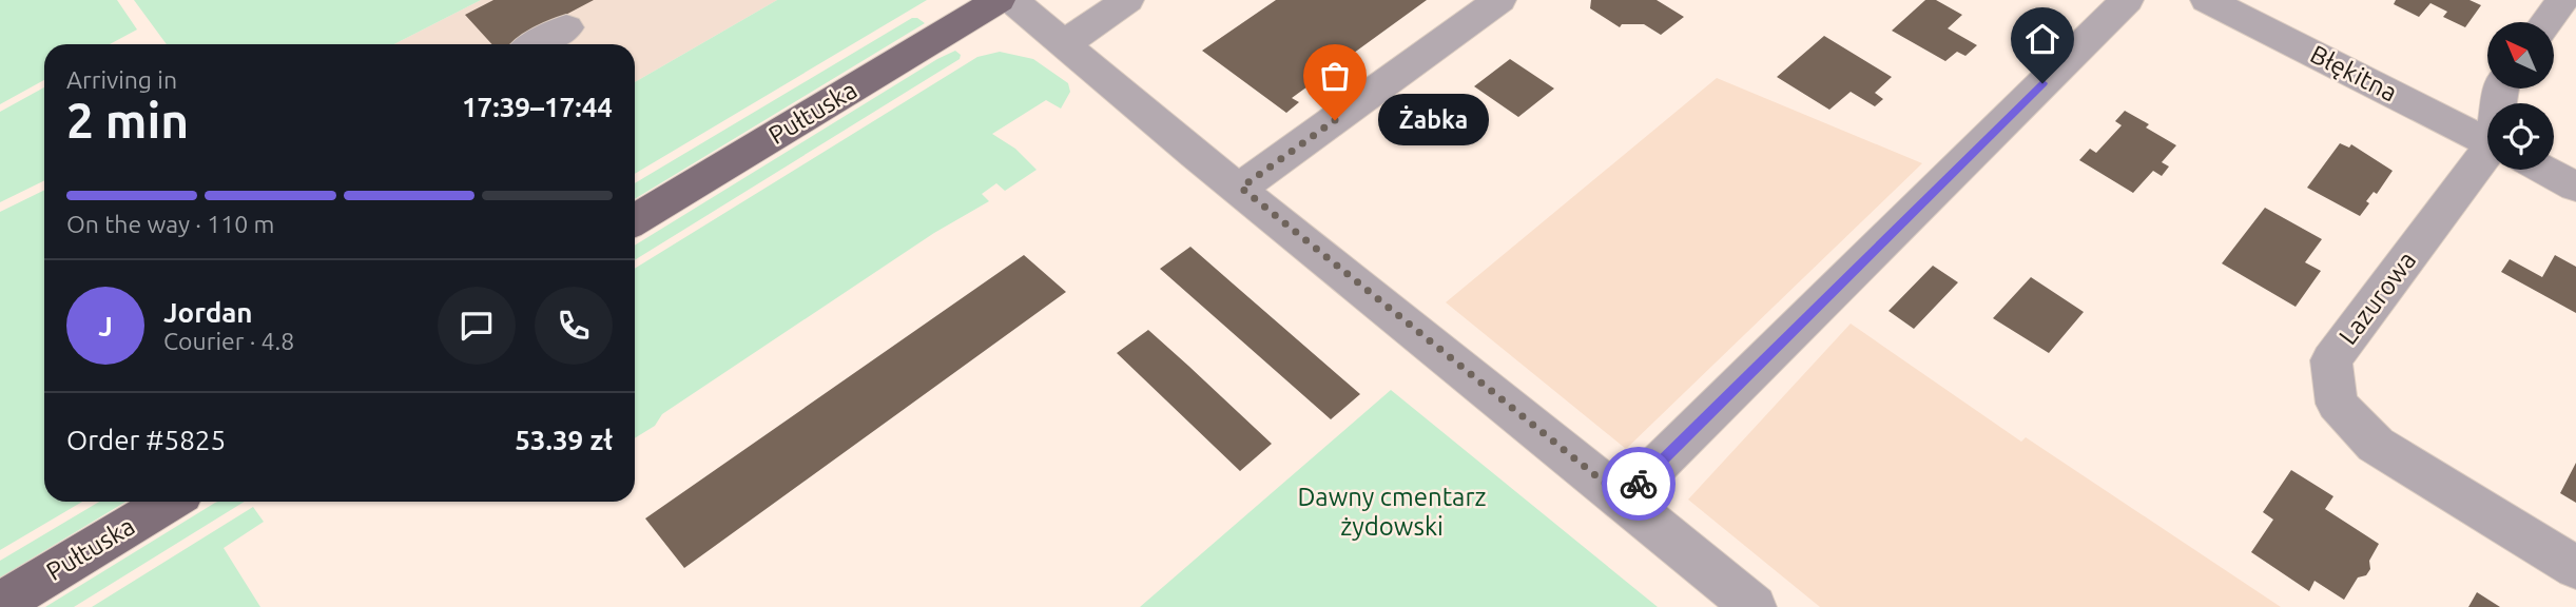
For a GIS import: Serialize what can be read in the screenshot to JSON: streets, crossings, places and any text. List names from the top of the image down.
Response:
{
  "streets": {
    "main road": ["Pułtuska"],
    "street": ["Błękitna", "Lazurowa"]
  },
  "parks": ["Dawny cmentarz żydowski"],
  "places": ["Żabka"],
  "north": "top left",
  "page": {
    "heading": ["2 min", "Arriving in", "17:39–17:44"],
    "panel": [
      "Jordan",
      "Courier · 4.8",
      "Order #5825",
      "53.39 zł"
    ],
    "bubble": "Żabka",
    "bar": "On the way · 110 m",
    "round": "J"
  }
}
